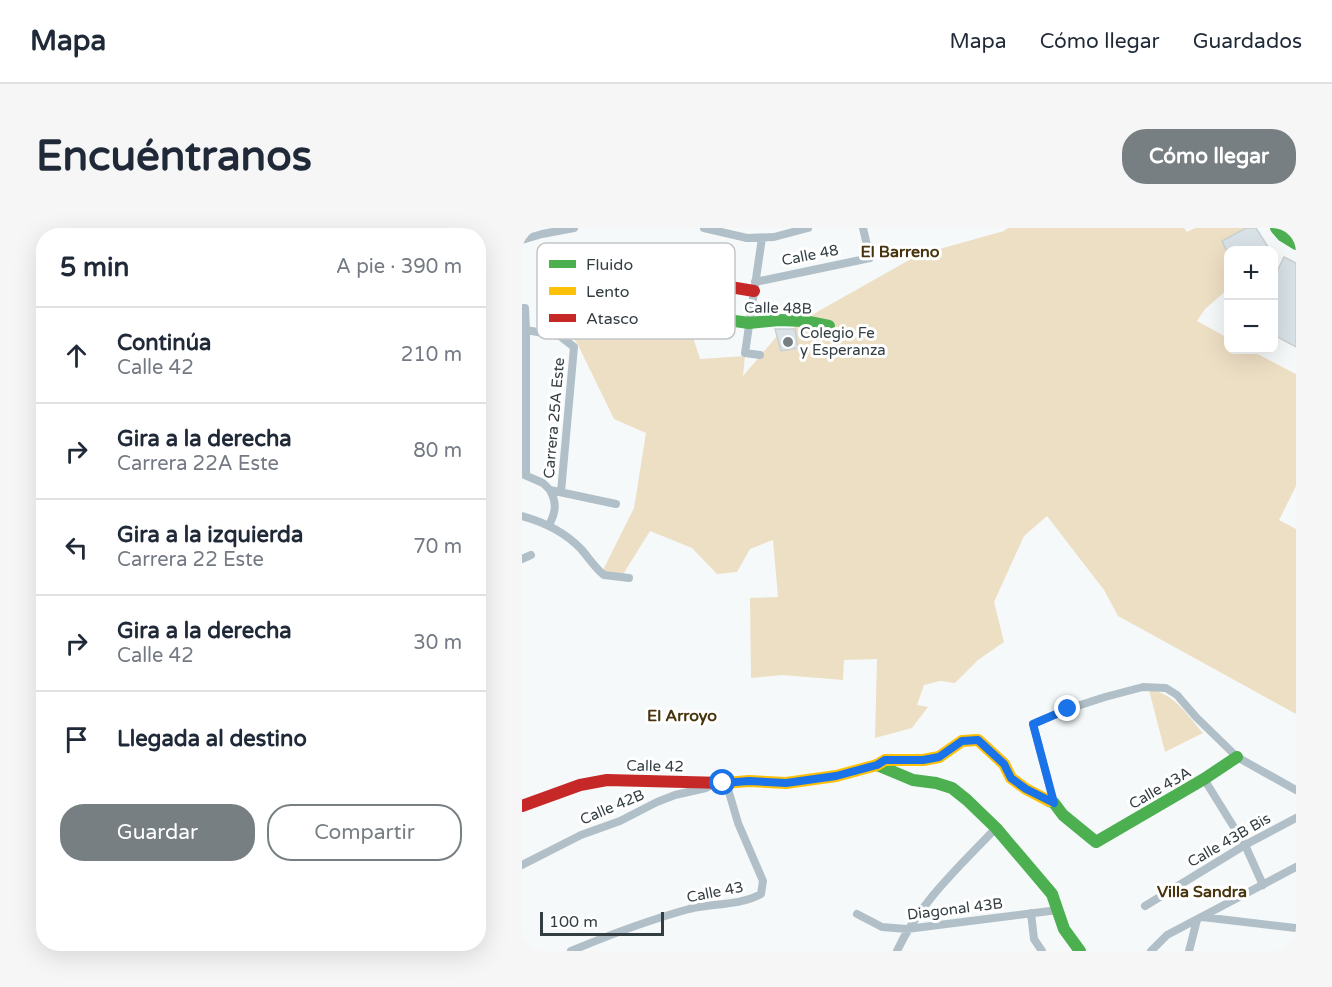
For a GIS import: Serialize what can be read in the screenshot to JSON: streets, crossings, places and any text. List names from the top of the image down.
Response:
{
  "streets": {
    "street": [
      "Calle 48",
      "Calle 48B",
      "Carrera 25A Este",
      "Calle 42",
      "Calle 43A",
      "Calle 42B",
      "Calle 43B Bis",
      "Calle 43",
      "Diagonal 43B"
    ]
  },
  "crossings": [
    ["Calle 42", "Calle 43A"],
    ["Calle 42", "Calle 42B"],
    ["Calle 42", "Calle 43"],
    ["Calle 42B", "Calle 43"]
  ],
  "districts": ["El Barreno", "El Arroyo", "Villa Sandra"],
  "places": ["Colegio Fe y Esperanza"],
  "legend": ["Fluido", "Lento", "Atasco"],
  "scale_bar": "100 m",
  "page": {
    "header": "Mapa",
    "nav": ["Mapa", "Cómo llegar", "Guardados"],
    "buttons": [
      "Cómo llegar",
      ["Guardar", "Compartir"]
    ],
    "title": "Encuéntranos",
    "heading": ["5 min", "A pie · 390 m"],
    "map_buttons": ["+", "−"],
    "list": [
      ["Continúa", "Calle 42", "210 m"],
      ["Gira a la derecha", "Carrera 22A Este", "80 m"],
      ["Gira a la izquierda", "Carrera 22 Este", "70 m"],
      ["Gira a la derecha", "Calle 42", "30 m"],
      "Llegada al destino"
    ],
    "scale": "100 m"
  }
}
